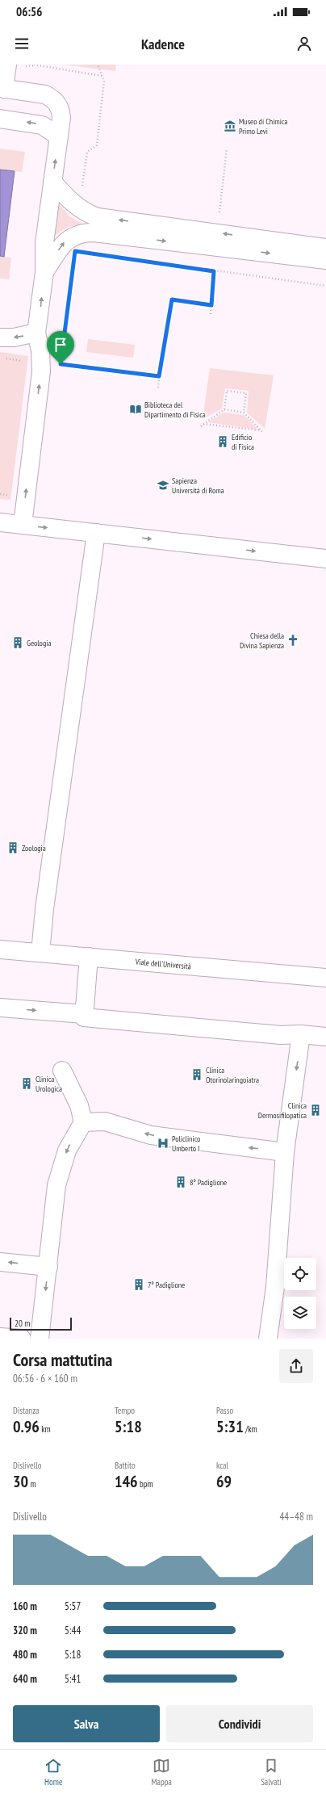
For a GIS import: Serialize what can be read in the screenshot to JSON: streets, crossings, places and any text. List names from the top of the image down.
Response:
{
  "streets": {
    "street": ["Viale dell'Università"]
  },
  "places": {
    "museum": ["Museo di Chimica Primo Levi"],
    "library": ["Biblioteca del Dipartimento di Fisica"],
    "building": [
      "Edificio di Fisica",
      "Geologia",
      "Zoologia",
      "Clinica Otorinolaringoiatra",
      "Clinica Urologica",
      "Clinica Dermosifilopatica",
      "8º Padiglione",
      "7º Padiglione"
    ],
    "school or university": ["Sapienza Università di Roma"],
    "church": ["Chiesa della Divina Sapienza"],
    "hospital": ["Policlinico Umberto I"]
  },
  "scale_bar": "20 m",
  "page": {
    "status": "06:56",
    "header": "Kadence",
    "scale": "20 m",
    "heading": ["Corsa mattutina", "06:56 · 6 × 160 m"],
    "stats": [
      ["Distanza", "0.96 km"],
      ["Tempo", "5:18"],
      ["Passo", "5:31 /km"],
      ["Dislivello", "30 m"],
      ["Battito", "146 bpm"],
      ["kcal", "69"]
    ],
    "chart": ["Dislivello", "44–48 m"],
    "list": [
      {
        "name": "160 m",
        "note": "5:57"
      },
      {
        "name": "320 m",
        "note": "5:44"
      },
      {
        "name": "480 m",
        "note": "5:18"
      },
      {
        "name": "640 m",
        "note": "5:41"
      }
    ],
    "buttons": ["Salva", "Condividi"],
    "tabs": ["Home", "Mappa", "Salvati"]
  }
}
